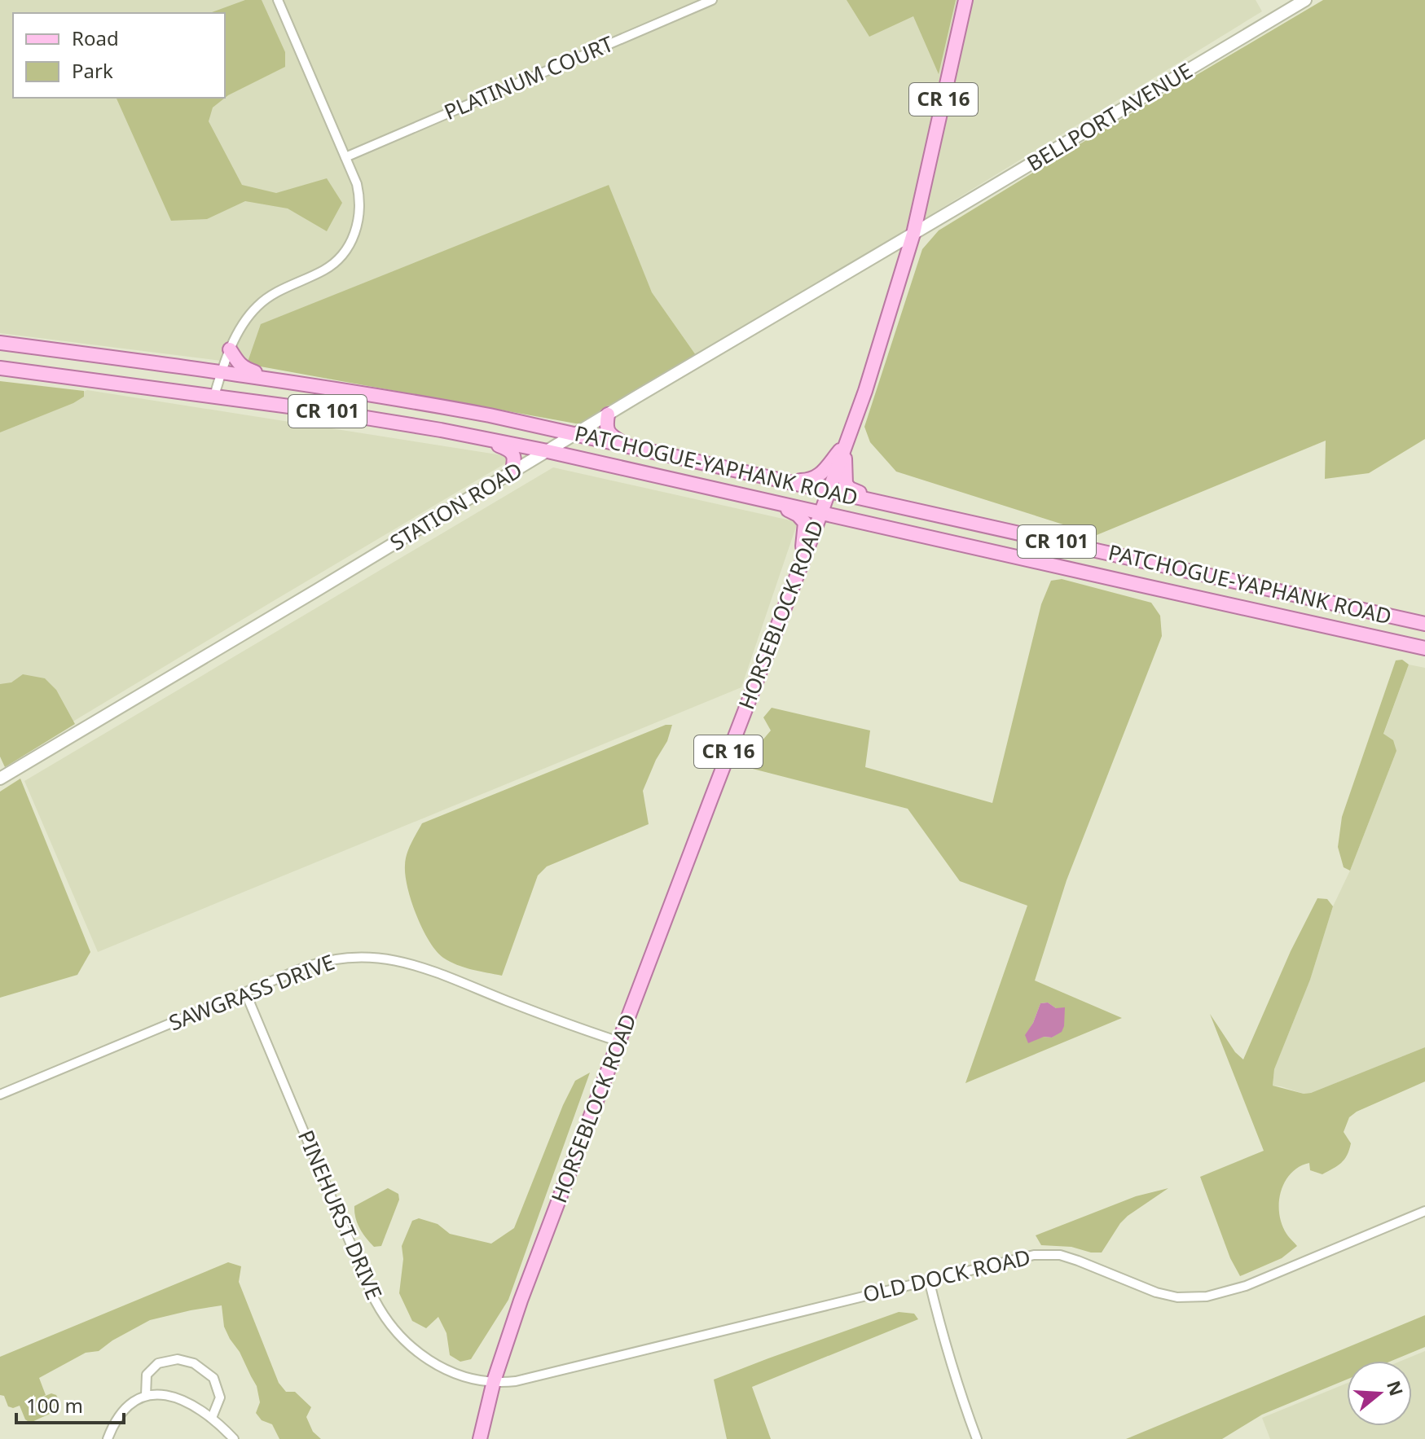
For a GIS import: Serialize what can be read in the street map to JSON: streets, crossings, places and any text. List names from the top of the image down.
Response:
{
  "streets": {
    "main road": [
      "CR 16",
      "BELLPORT AVENUE",
      "CR 101",
      "PATCHOGUE-YAPHANK ROAD",
      "STATION ROAD",
      "HORSEBLOCK ROAD"
    ],
    "street": [
      "PLATINUM COURT",
      "SAWGRASS DRIVE",
      "PINEHURST DRIVE",
      "OLD DOCK ROAD"
    ]
  },
  "crossings": [
    ["BELLPORT AVENUE", "STATION ROAD"],
    ["BELLPORT AVENUE", "HORSEBLOCK ROAD"],
    ["CR 101", "PATCHOGUE-YAPHANK ROAD"],
    ["PATCHOGUE-YAPHANK ROAD", "STATION ROAD"],
    ["PATCHOGUE-YAPHANK ROAD", "HORSEBLOCK ROAD"],
    ["STATION ROAD", "HORSEBLOCK ROAD"],
    ["HORSEBLOCK ROAD", "SAWGRASS DRIVE"],
    ["HORSEBLOCK ROAD", "PINEHURST DRIVE"],
    ["HORSEBLOCK ROAD", "OLD DOCK ROAD"],
    ["SAWGRASS DRIVE", "PINEHURST DRIVE"],
    ["PINEHURST DRIVE", "OLD DOCK ROAD"]
  ],
  "legend": ["Road", "Park"],
  "scale_bar": "100 m",
  "north": "right"
}
